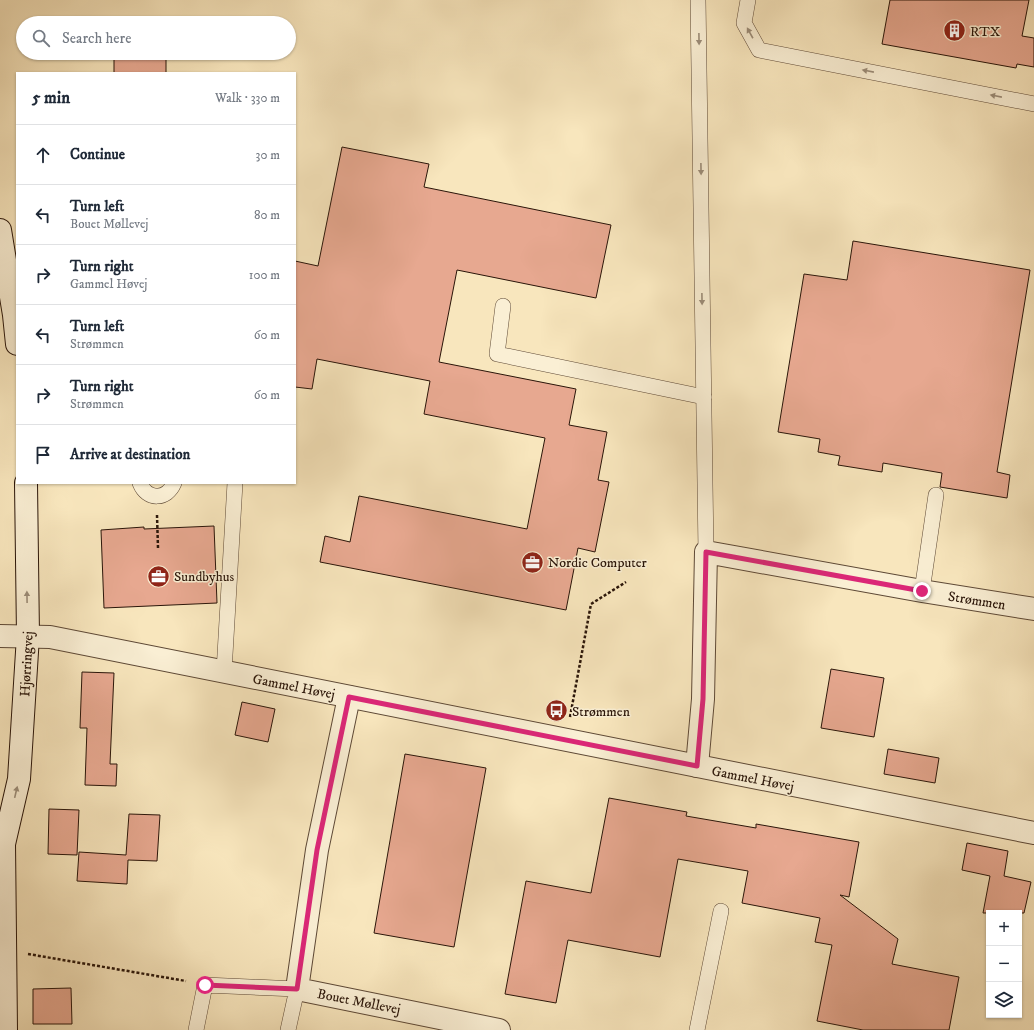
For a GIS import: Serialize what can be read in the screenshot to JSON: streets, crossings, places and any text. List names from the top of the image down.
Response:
{
  "streets": {
    "street": [
      "Strømmen",
      "Hjørringvej",
      "Gammel Høvej",
      "Bouet Møllevej"
    ]
  },
  "crossings": [
    ["Hjørringvej", "Gammel Høvej"],
    ["Gammel Høvej", "Bouet Møllevej"]
  ],
  "one_way": ["Hjørringvej"],
  "places": {
    "building": ["RTX"],
    "office": ["Nordic Computer", "Sundbyhus"],
    "bus stop": ["Strømmen"]
  },
  "page": {
    "search": "Search here",
    "heading": ["5 min", "Walk · 330 m"],
    "list": [
      ["Continue", "30 m"],
      ["Turn left", "Bouet Møllevej", "80 m"],
      ["Turn right", "Gammel Høvej", "100 m"],
      ["Turn left", "Strømmen", "60 m"],
      ["Turn right", "Strømmen", "60 m"],
      "Arrive at destination"
    ],
    "map_buttons": ["+", "−"]
  }
}
